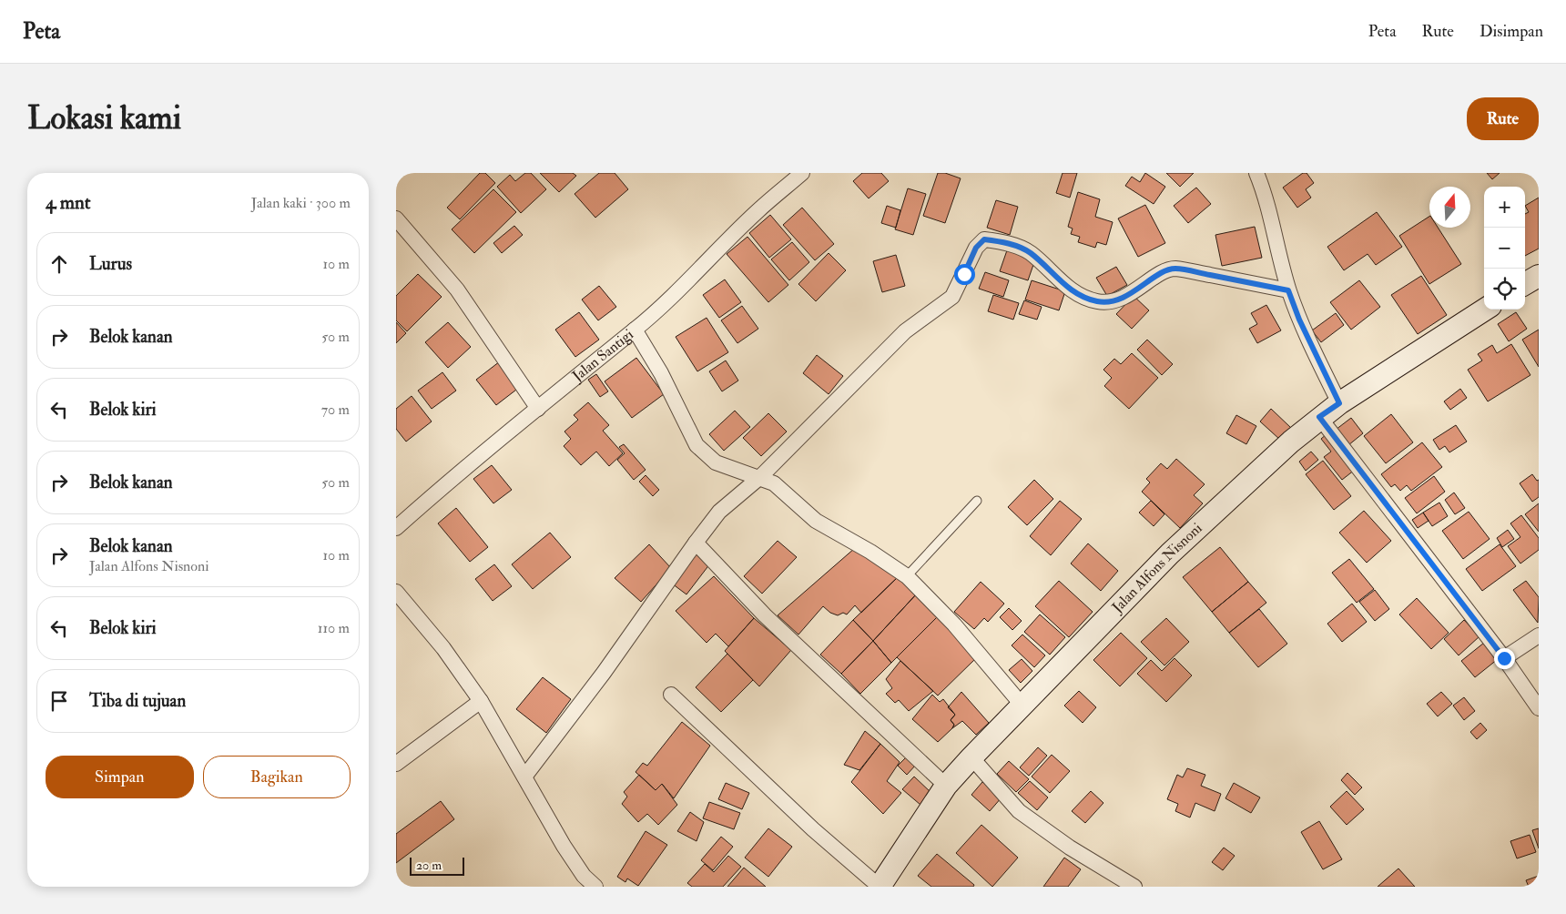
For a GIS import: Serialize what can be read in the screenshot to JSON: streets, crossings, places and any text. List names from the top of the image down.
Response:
{
  "streets": {
    "main road": ["Jalan Alfons Nisnoni"],
    "street": ["Jalan Santigi"]
  },
  "scale_bar": "20 m",
  "north": "top",
  "page": {
    "header": "Peta",
    "nav": ["Peta", "Rute", "Disimpan"],
    "buttons": [
      "Rute",
      ["Simpan", "Bagikan"]
    ],
    "title": "Lokasi kami",
    "heading": ["4 mnt", "Jalan kaki · 300 m"],
    "map_buttons": ["+", "−"],
    "list": [
      ["Lurus", "10 m"],
      ["Belok kanan", "50 m"],
      ["Belok kiri", "70 m"],
      ["Belok kanan", "50 m"],
      ["Belok kanan", "Jalan Alfons Nisnoni", "10 m"],
      ["Belok kiri", "110 m"],
      "Tiba di tujuan"
    ],
    "scale": "20 m"
  }
}
